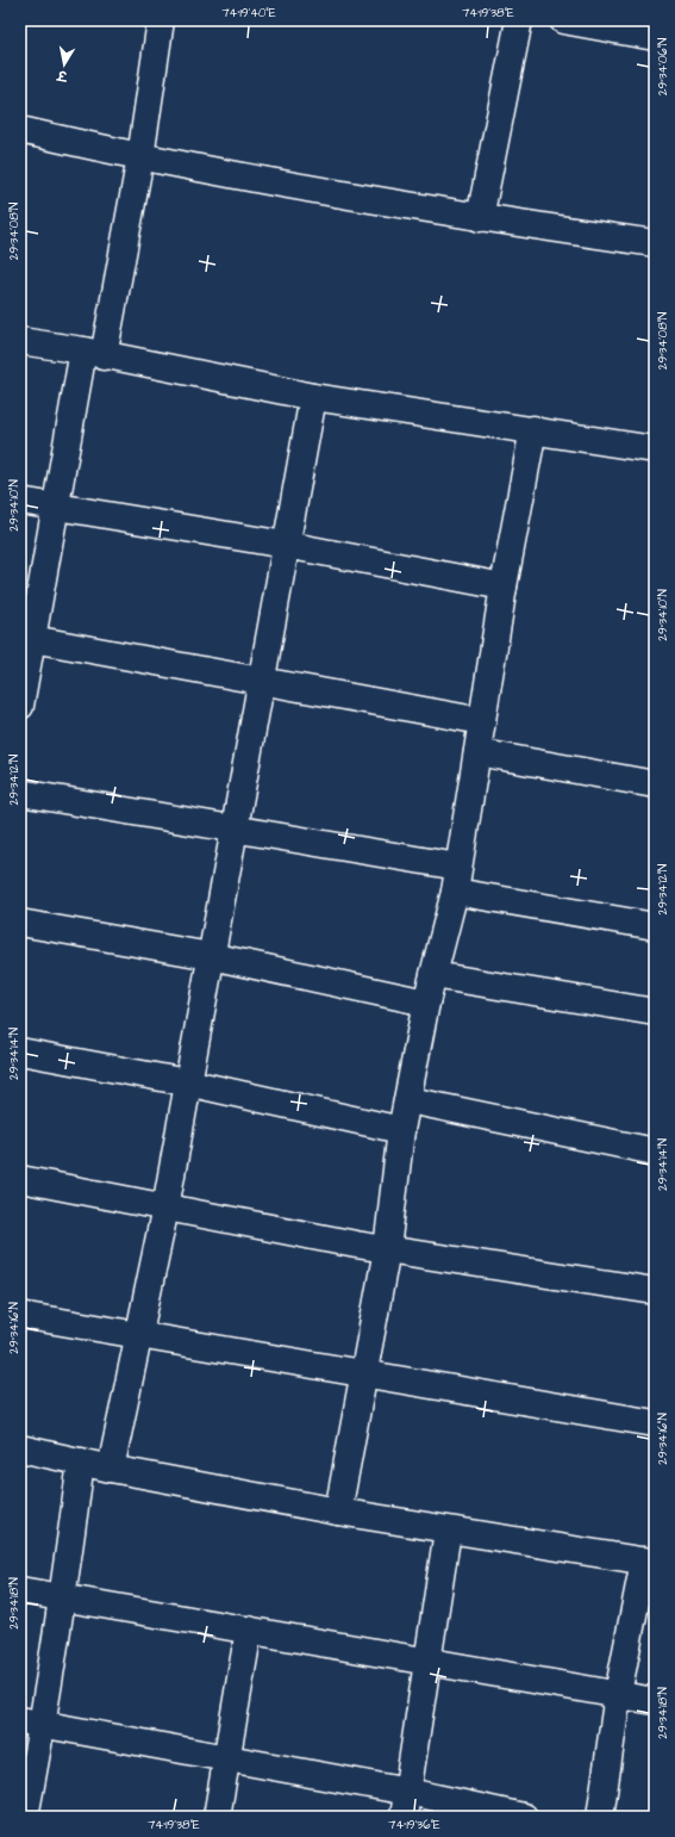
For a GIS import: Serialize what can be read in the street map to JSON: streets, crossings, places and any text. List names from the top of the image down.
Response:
{
  "north": "bottom",
  "coordinates": [
    "74°19'40\"E",
    "74°19'38\"E",
    "29°34'06\"N",
    "29°34'08\"N",
    "29°34'10\"N",
    "29°34'12\"N",
    "29°34'14\"N",
    "29°34'16\"N",
    "29°34'18\"N",
    "74°19'36\"E"
  ]
}
